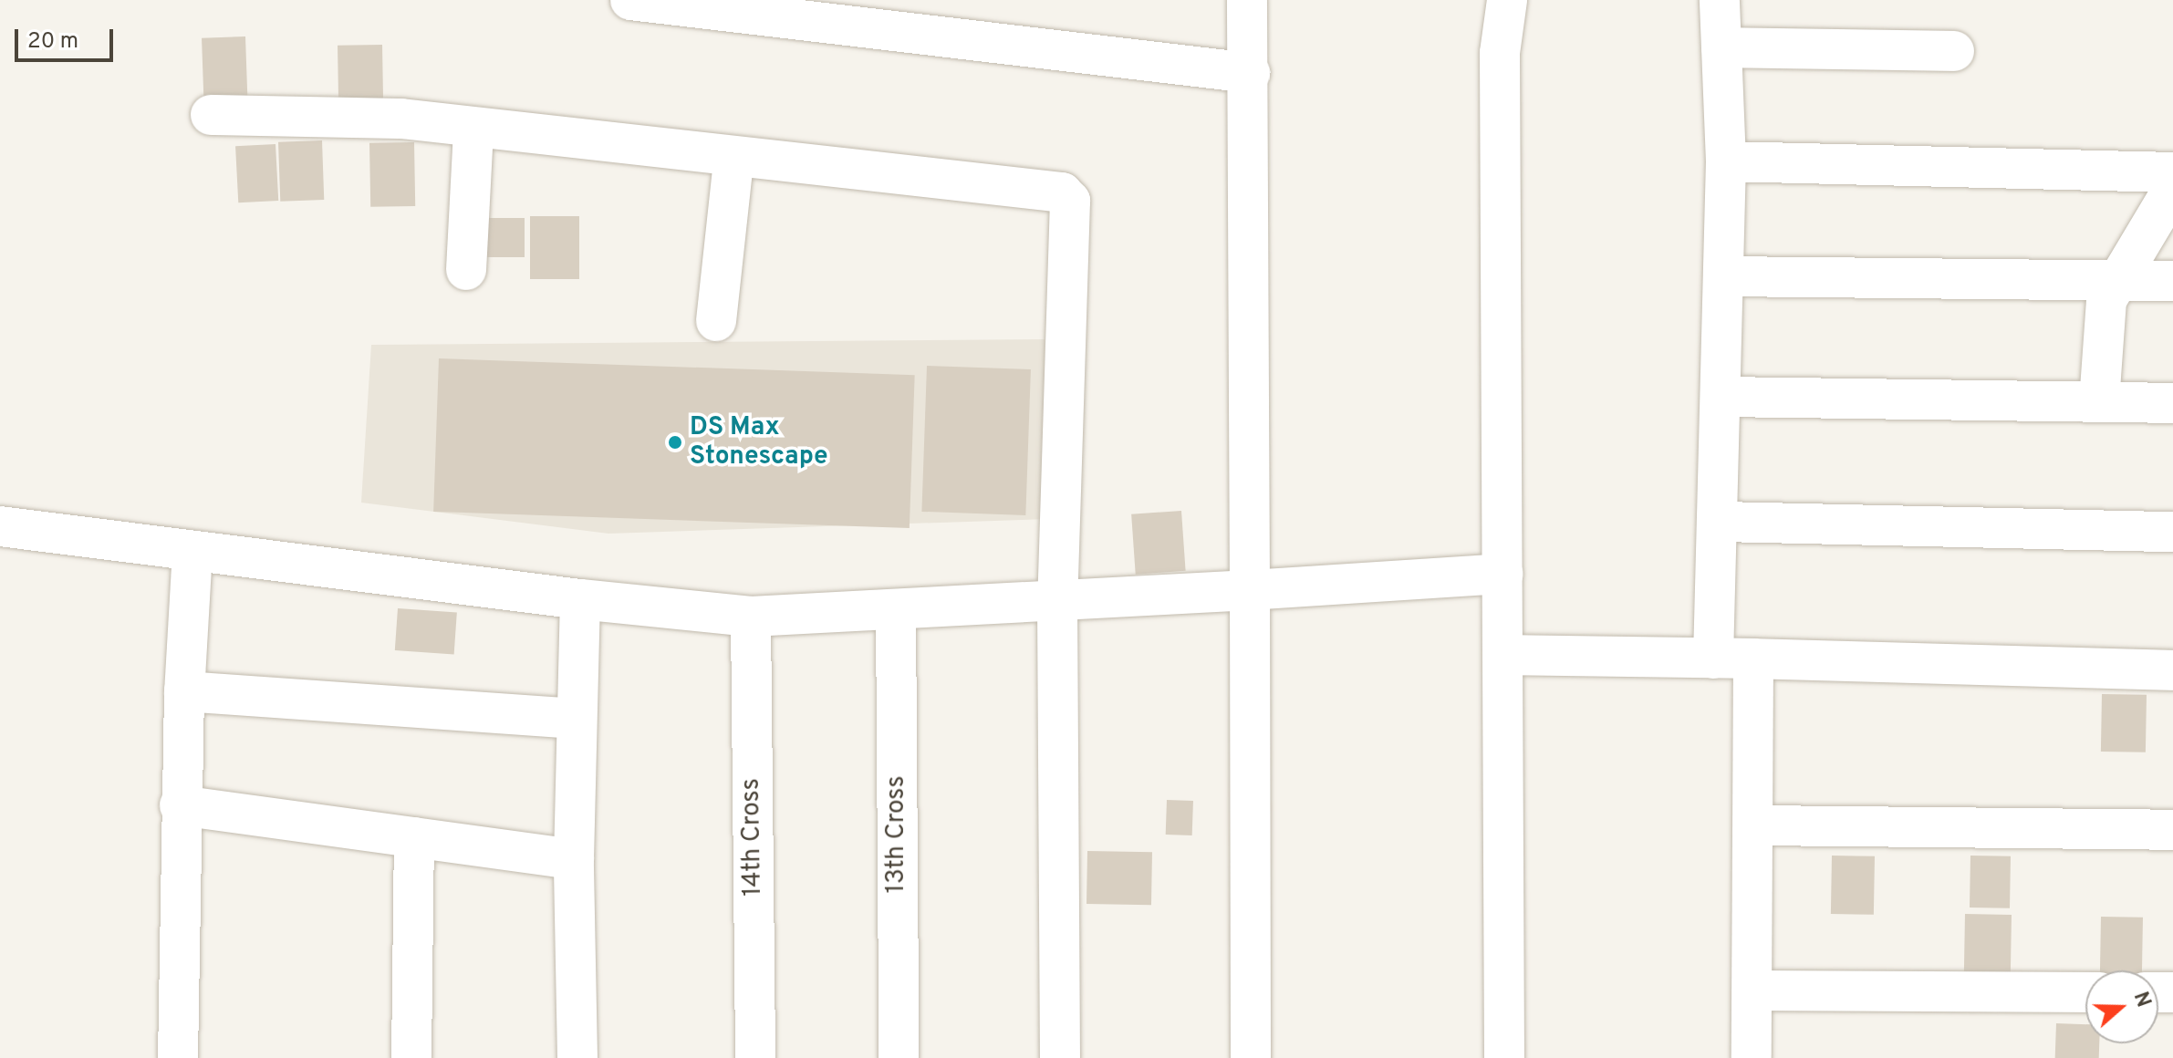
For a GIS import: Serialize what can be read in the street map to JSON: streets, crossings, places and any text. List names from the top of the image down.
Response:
{
  "streets": {
    "street": ["13th Cross", "14th Cross"]
  },
  "places": ["DS Max Stonescape"],
  "scale_bar": "20 m",
  "north": "right"
}
